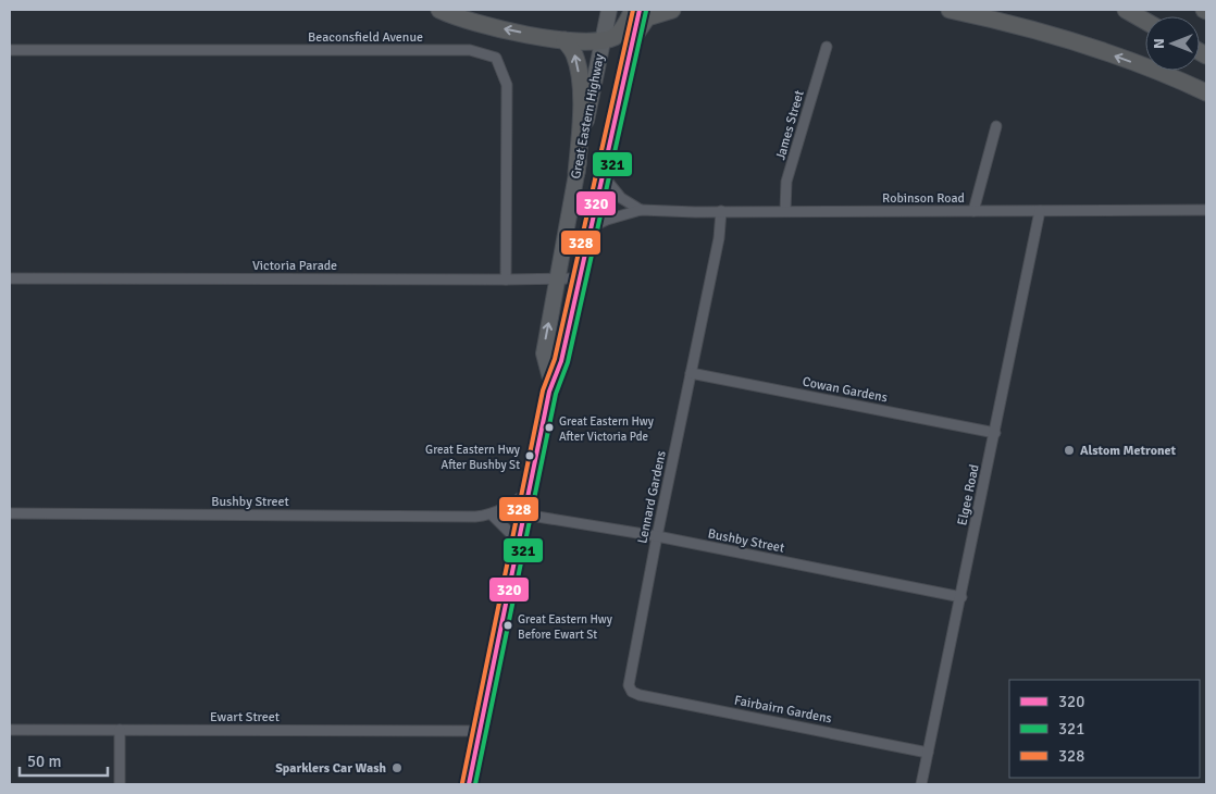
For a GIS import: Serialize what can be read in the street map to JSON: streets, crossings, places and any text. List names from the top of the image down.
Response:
{
  "streets": {
    "highway": ["Great Eastern Highway"],
    "street": [
      "Beaconsfield Avenue",
      "James Street",
      "Robinson Road",
      "Victoria Parade",
      "Cowan Gardens",
      "Elgee Road",
      "Lennard Gardens",
      "Bushby Street",
      "Fairbairn Gardens",
      "Ewart Street"
    ]
  },
  "crossings": [
    ["Beaconsfield Avenue", "Victoria Parade"],
    ["Great Eastern Highway", "Robinson Road"],
    ["Great Eastern Highway", "Victoria Parade"],
    ["Great Eastern Highway", "Bushby Street"],
    ["Great Eastern Highway", "Ewart Street"],
    ["James Street", "Robinson Road"],
    ["Robinson Road", "Elgee Road"],
    ["Robinson Road", "Lennard Gardens"],
    ["Cowan Gardens", "Elgee Road"],
    ["Cowan Gardens", "Lennard Gardens"],
    ["Elgee Road", "Bushby Street"],
    ["Elgee Road", "Fairbairn Gardens"],
    ["Lennard Gardens", "Bushby Street"],
    ["Lennard Gardens", "Fairbairn Gardens"]
  ],
  "places": [
    "Great Eastern Hwy After Victoria Pde",
    "Alstom Metronet",
    "Great Eastern Hwy After Bushby St",
    "Great Eastern Hwy Before Ewart St",
    "Sparklers Car Wash"
  ],
  "lines": ["transit line 320", "transit line 328", "transit line 321"],
  "legend": ["320", "321", "328"],
  "scale_bar": "50 m",
  "north": "left"
}
